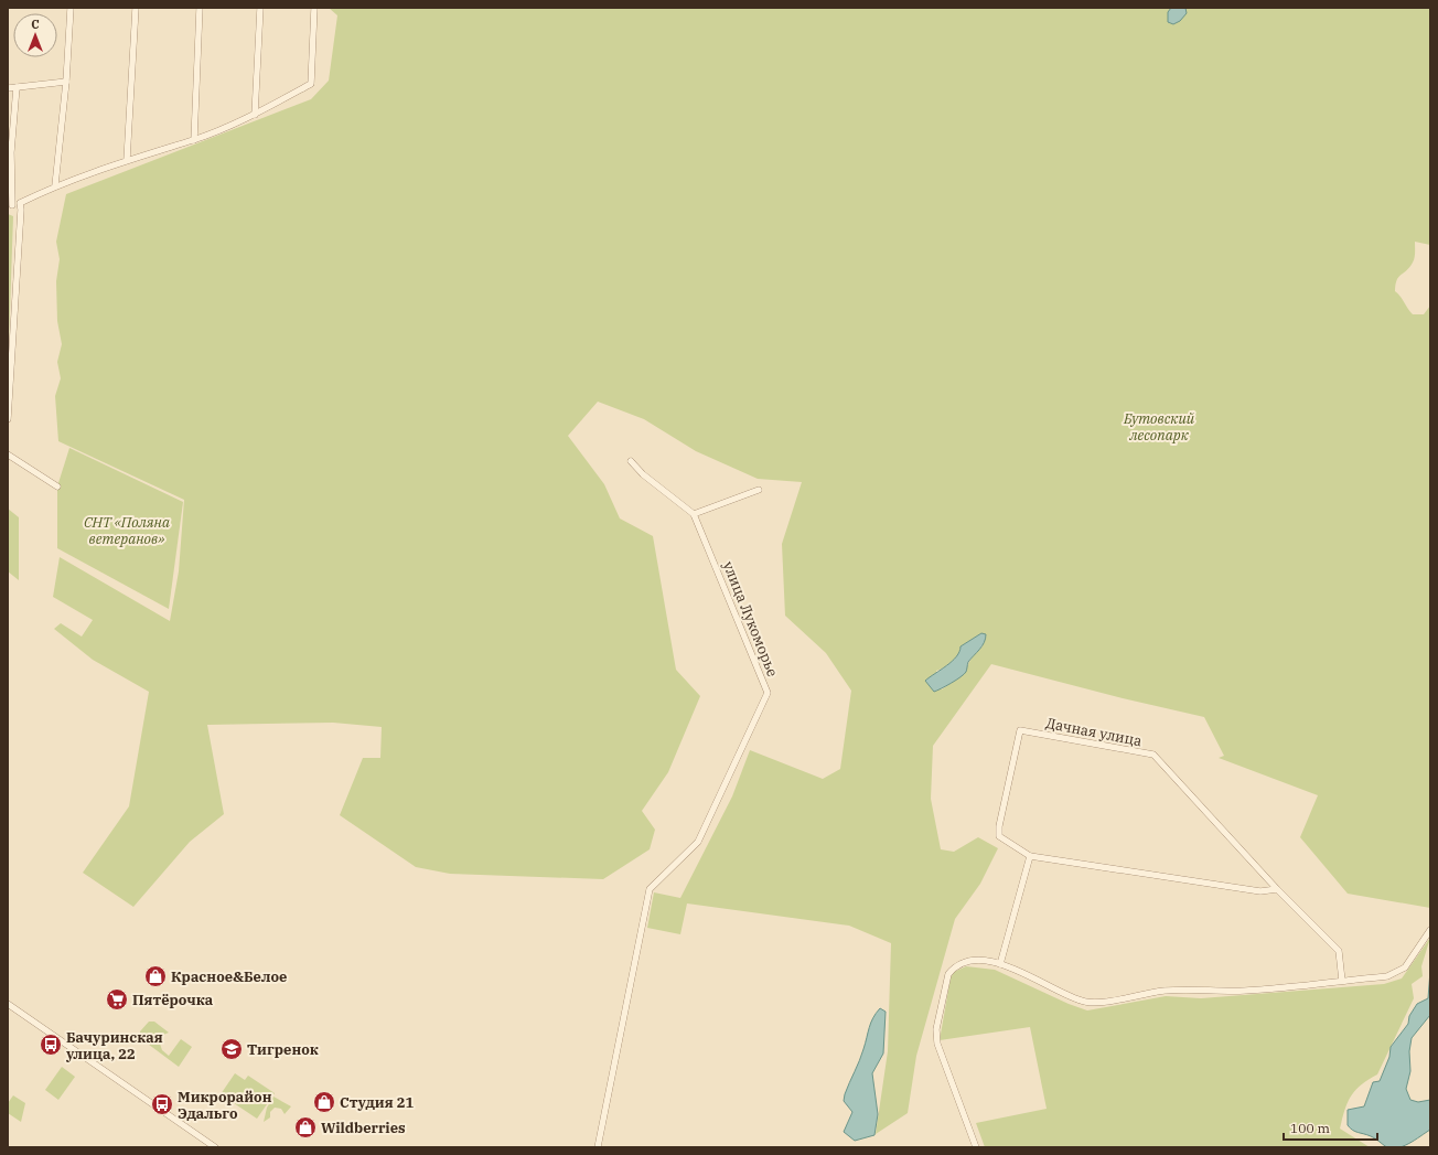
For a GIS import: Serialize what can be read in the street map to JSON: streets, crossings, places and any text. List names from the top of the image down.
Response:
{
  "streets": {
    "street": ["улица Лукоморье", "Дачная улица"]
  },
  "parks": ["Бутовский лесопарк", "СНТ «Поляна ветеранов»"],
  "places": {
    "shop": ["Красное&Белое", "Студия 21", "Wildberries"],
    "supermarket": ["Пятёрочка"],
    "bus stop": ["Бачуринская улица, 22", "Микрорайон Эдальго"],
    "school or university": ["Тигренок"]
  },
  "scale_bar": "100 m",
  "north": "top"
}
